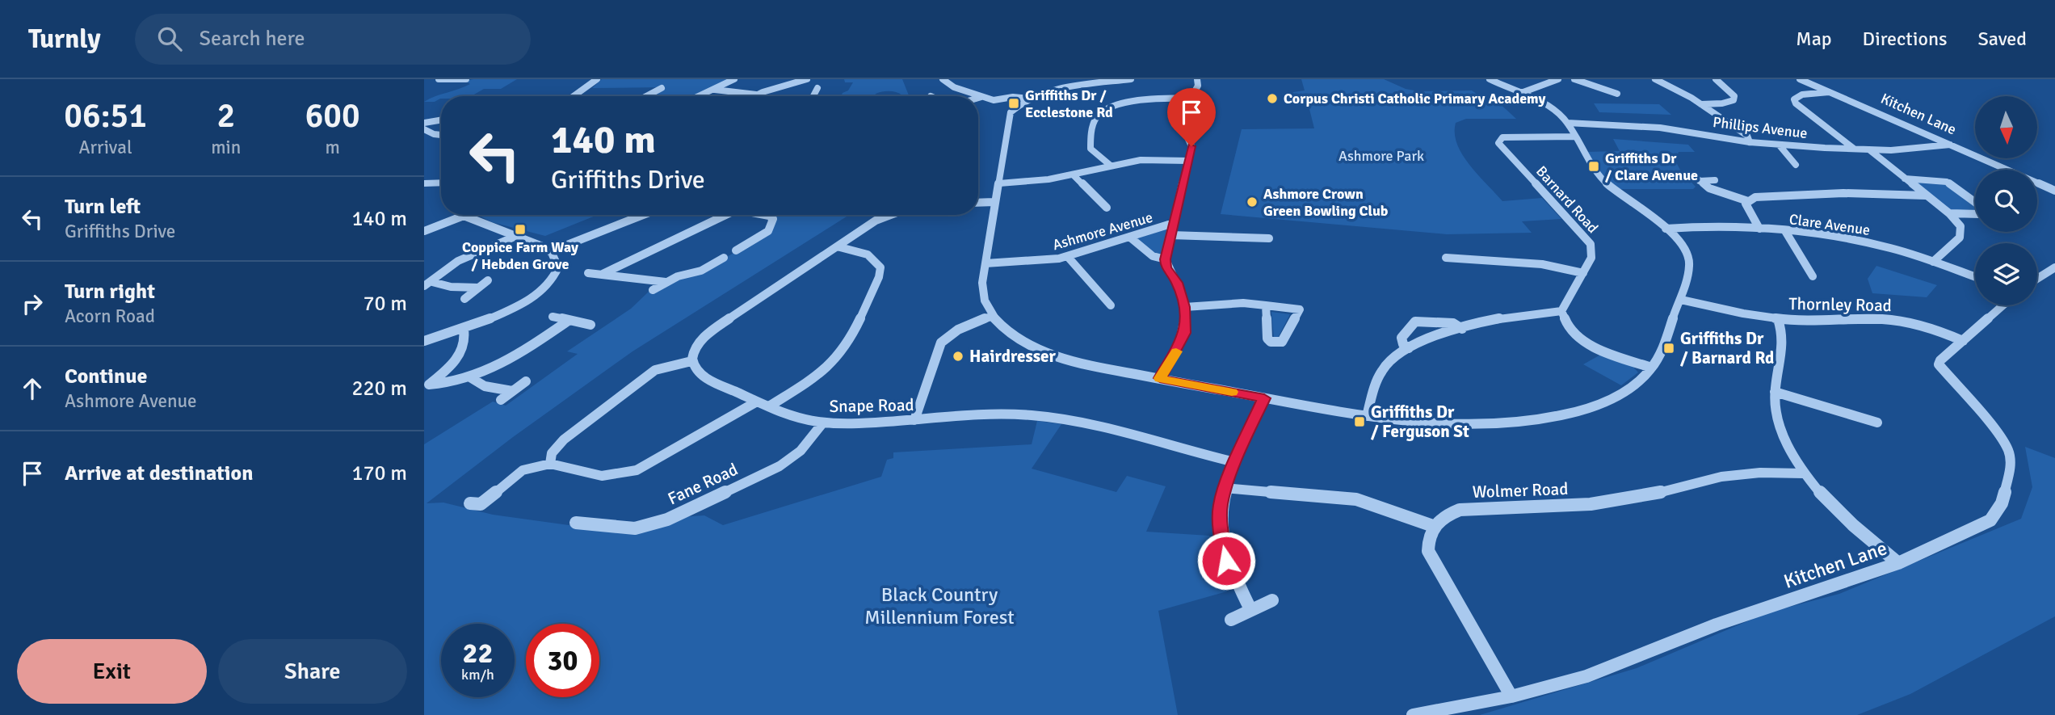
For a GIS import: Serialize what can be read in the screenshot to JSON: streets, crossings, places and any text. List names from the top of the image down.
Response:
{
  "streets": {
    "street": [
      "Kitchen Lane",
      "Phillips Avenue",
      "Barnard Road",
      "Clare Avenue",
      "Ashmore Avenue",
      "Thornley Road",
      "Snape Road",
      "Fane Road",
      "Wolmer Road"
    ]
  },
  "crossings": [
    ["Kitchen Lane", "Phillips Avenue"],
    ["Kitchen Lane", "Thornley Road"],
    ["Snape Road", "Fane Road"]
  ],
  "parks": ["Ashmore Park", "Black Country Millennium Forest"],
  "places": {
    "other": ["Corpus Christi Catholic Primary Academy", "Ashmore Crown Green Bowling Club", "Hairdresser"],
    "transit": [
      "Griffiths Dr / Ecclestone Rd",
      "Griffiths Dr / Clare Avenue",
      "Coppice Farm Way / Hebden Grove",
      "Griffiths Dr / Barnard Rd",
      "Griffiths Dr / Ferguson St"
    ]
  },
  "north": "bottom",
  "page": {
    "header": "Turnly",
    "search": "Search here",
    "nav": ["Map", "Directions", "Saved"],
    "eta": [
      "06:51",
      "Arrival",
      "2",
      "min",
      "600",
      "m"
    ],
    "turn": ["140 m", "Griffiths Drive"],
    "list": [
      {
        "name": "Turn left",
        "note": "Griffiths Drive",
        "value": "140 m"
      },
      {
        "name": "Turn right",
        "note": "Acorn Road",
        "value": "70 m"
      },
      {
        "name": "Continue",
        "note": "Ashmore Avenue",
        "value": "220 m"
      },
      {
        "name": "Arrive at destination",
        "value": "170 m"
      }
    ],
    "speed": "22 km/h",
    "limit": "30",
    "buttons": ["Exit", "Share"]
  }
}
